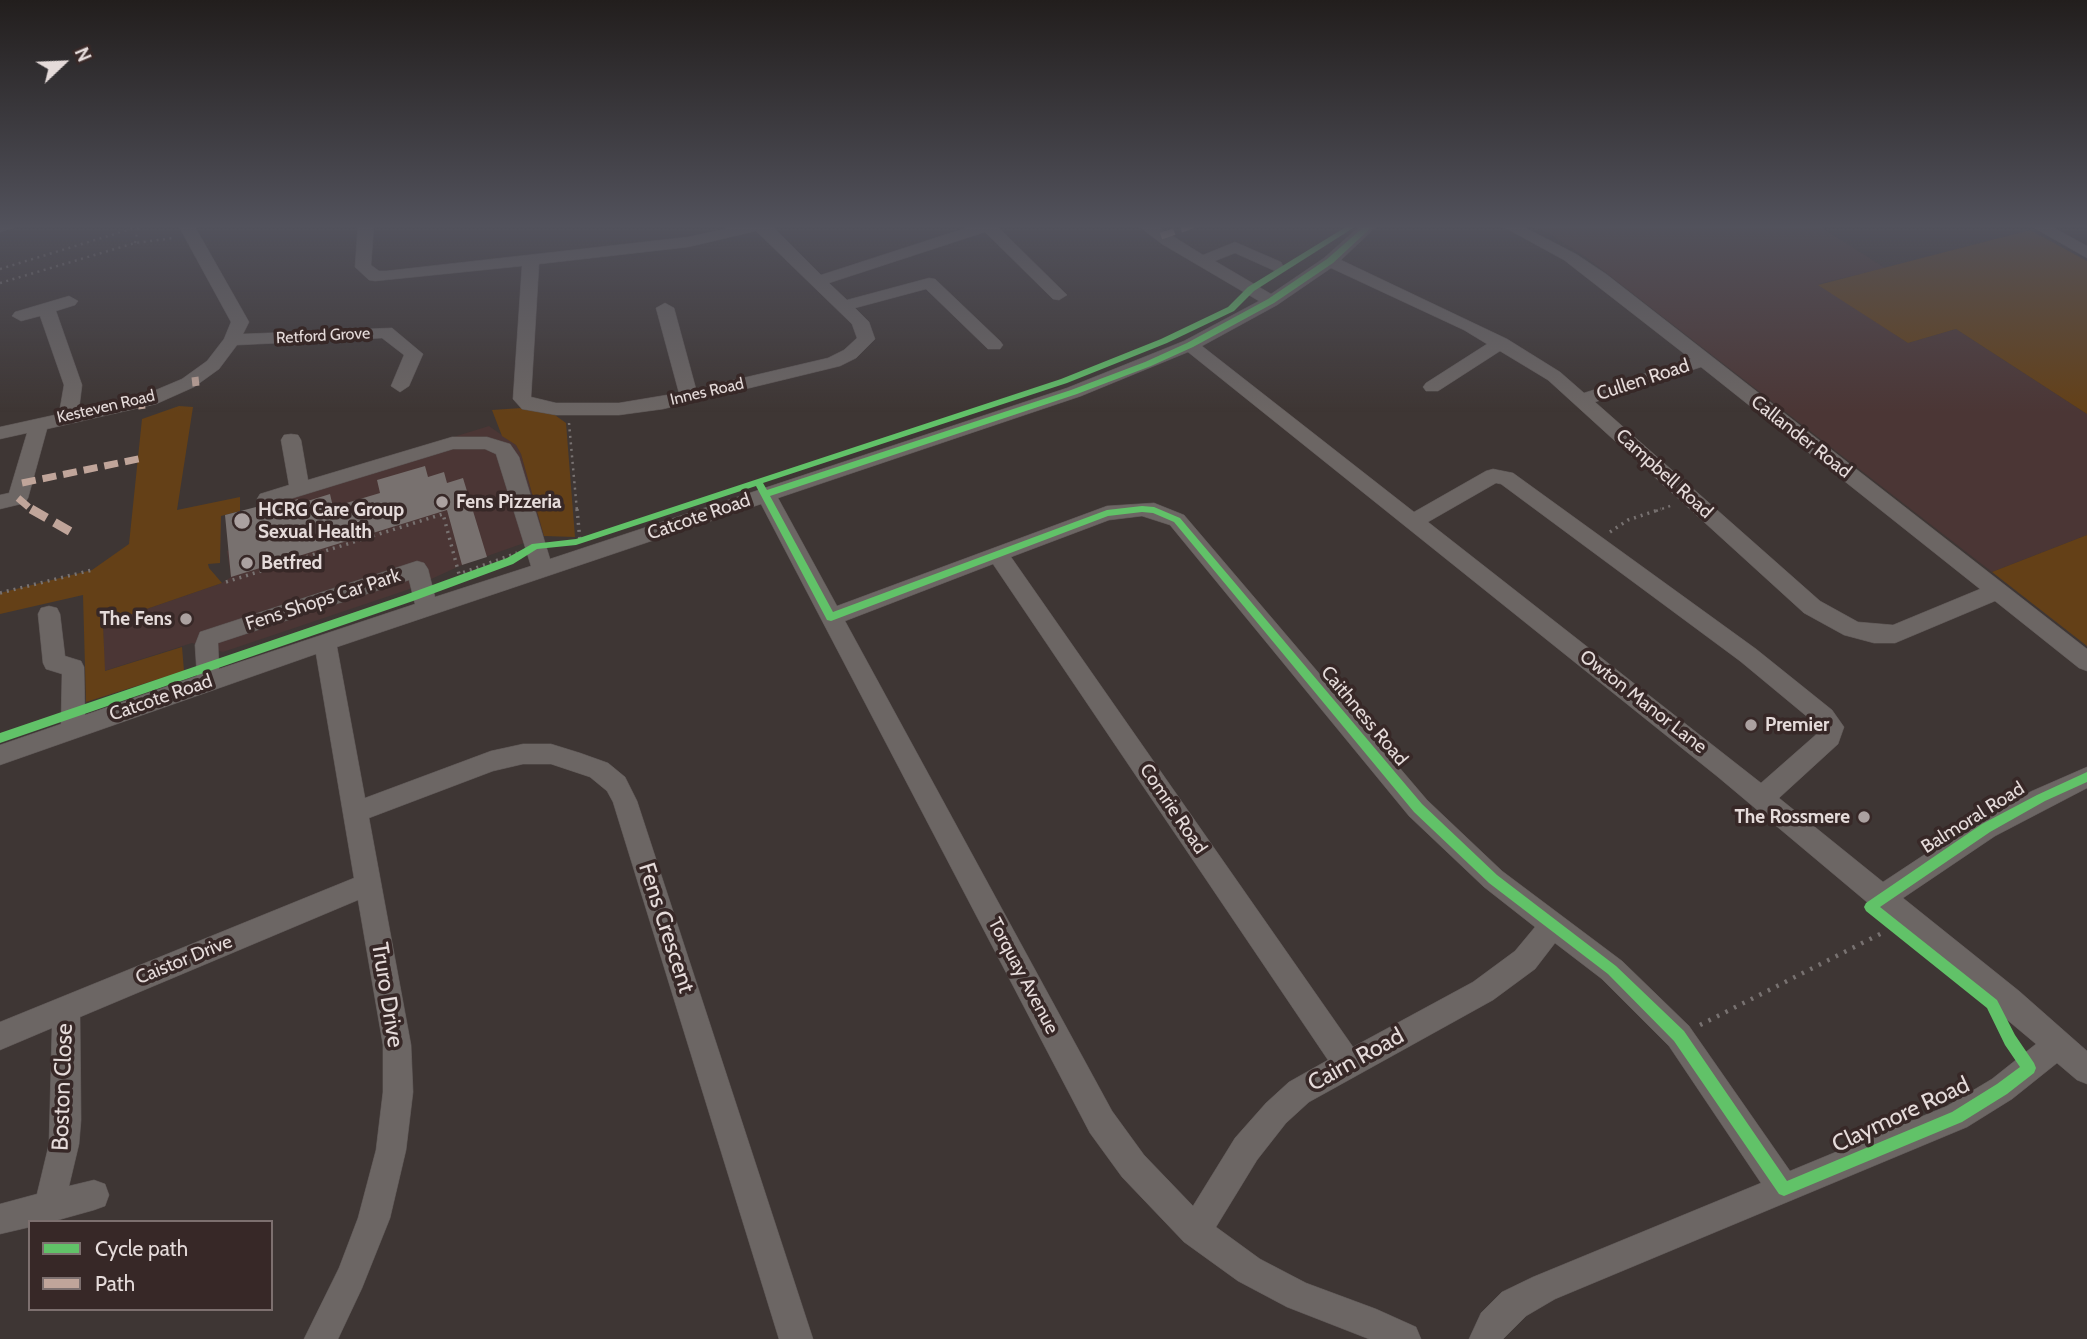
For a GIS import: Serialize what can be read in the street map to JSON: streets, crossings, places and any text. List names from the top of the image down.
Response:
{
  "streets": {
    "street": [
      "Retford Grove",
      "Cullen Road",
      "Innes Road",
      "Kesteven Road",
      "Callander Road",
      "Campbell Road",
      "Catcote Road",
      "Fens Shops Car Park",
      "Owton Manor Lane",
      "Caithness Road",
      "Comrie Road",
      "Balmoral Road",
      "Fens Crescent",
      "Caistor Drive",
      "Torquay Avenue",
      "Truro Drive",
      "Cairn Road",
      "Boston Close",
      "Claymore Road"
    ]
  },
  "crossings": [
    ["Retford Grove", "Kesteven Road"],
    ["Cullen Road", "Callander Road"],
    ["Cullen Road", "Campbell Road"],
    ["Callander Road", "Campbell Road"],
    ["Catcote Road", "Fens Shops Car Park"],
    ["Catcote Road", "Owton Manor Lane"],
    ["Catcote Road", "Torquay Avenue"],
    ["Catcote Road", "Truro Drive"],
    ["Owton Manor Lane", "Balmoral Road"],
    ["Owton Manor Lane", "Claymore Road"],
    ["Caithness Road", "Comrie Road"],
    ["Caithness Road", "Torquay Avenue"],
    ["Caithness Road", "Cairn Road"],
    ["Caithness Road", "Claymore Road"],
    ["Comrie Road", "Cairn Road"],
    ["Fens Crescent", "Truro Drive"],
    ["Caistor Drive", "Truro Drive"],
    ["Caistor Drive", "Boston Close"],
    ["Torquay Avenue", "Cairn Road"]
  ],
  "places": [
    "Fens Pizzeria",
    "HCRG Care Group Sexual Health",
    "Betfred",
    "The Fens",
    "Premier",
    "The Rossmere"
  ],
  "legend": ["Cycle path", "Path"],
  "north": "top right"
}
